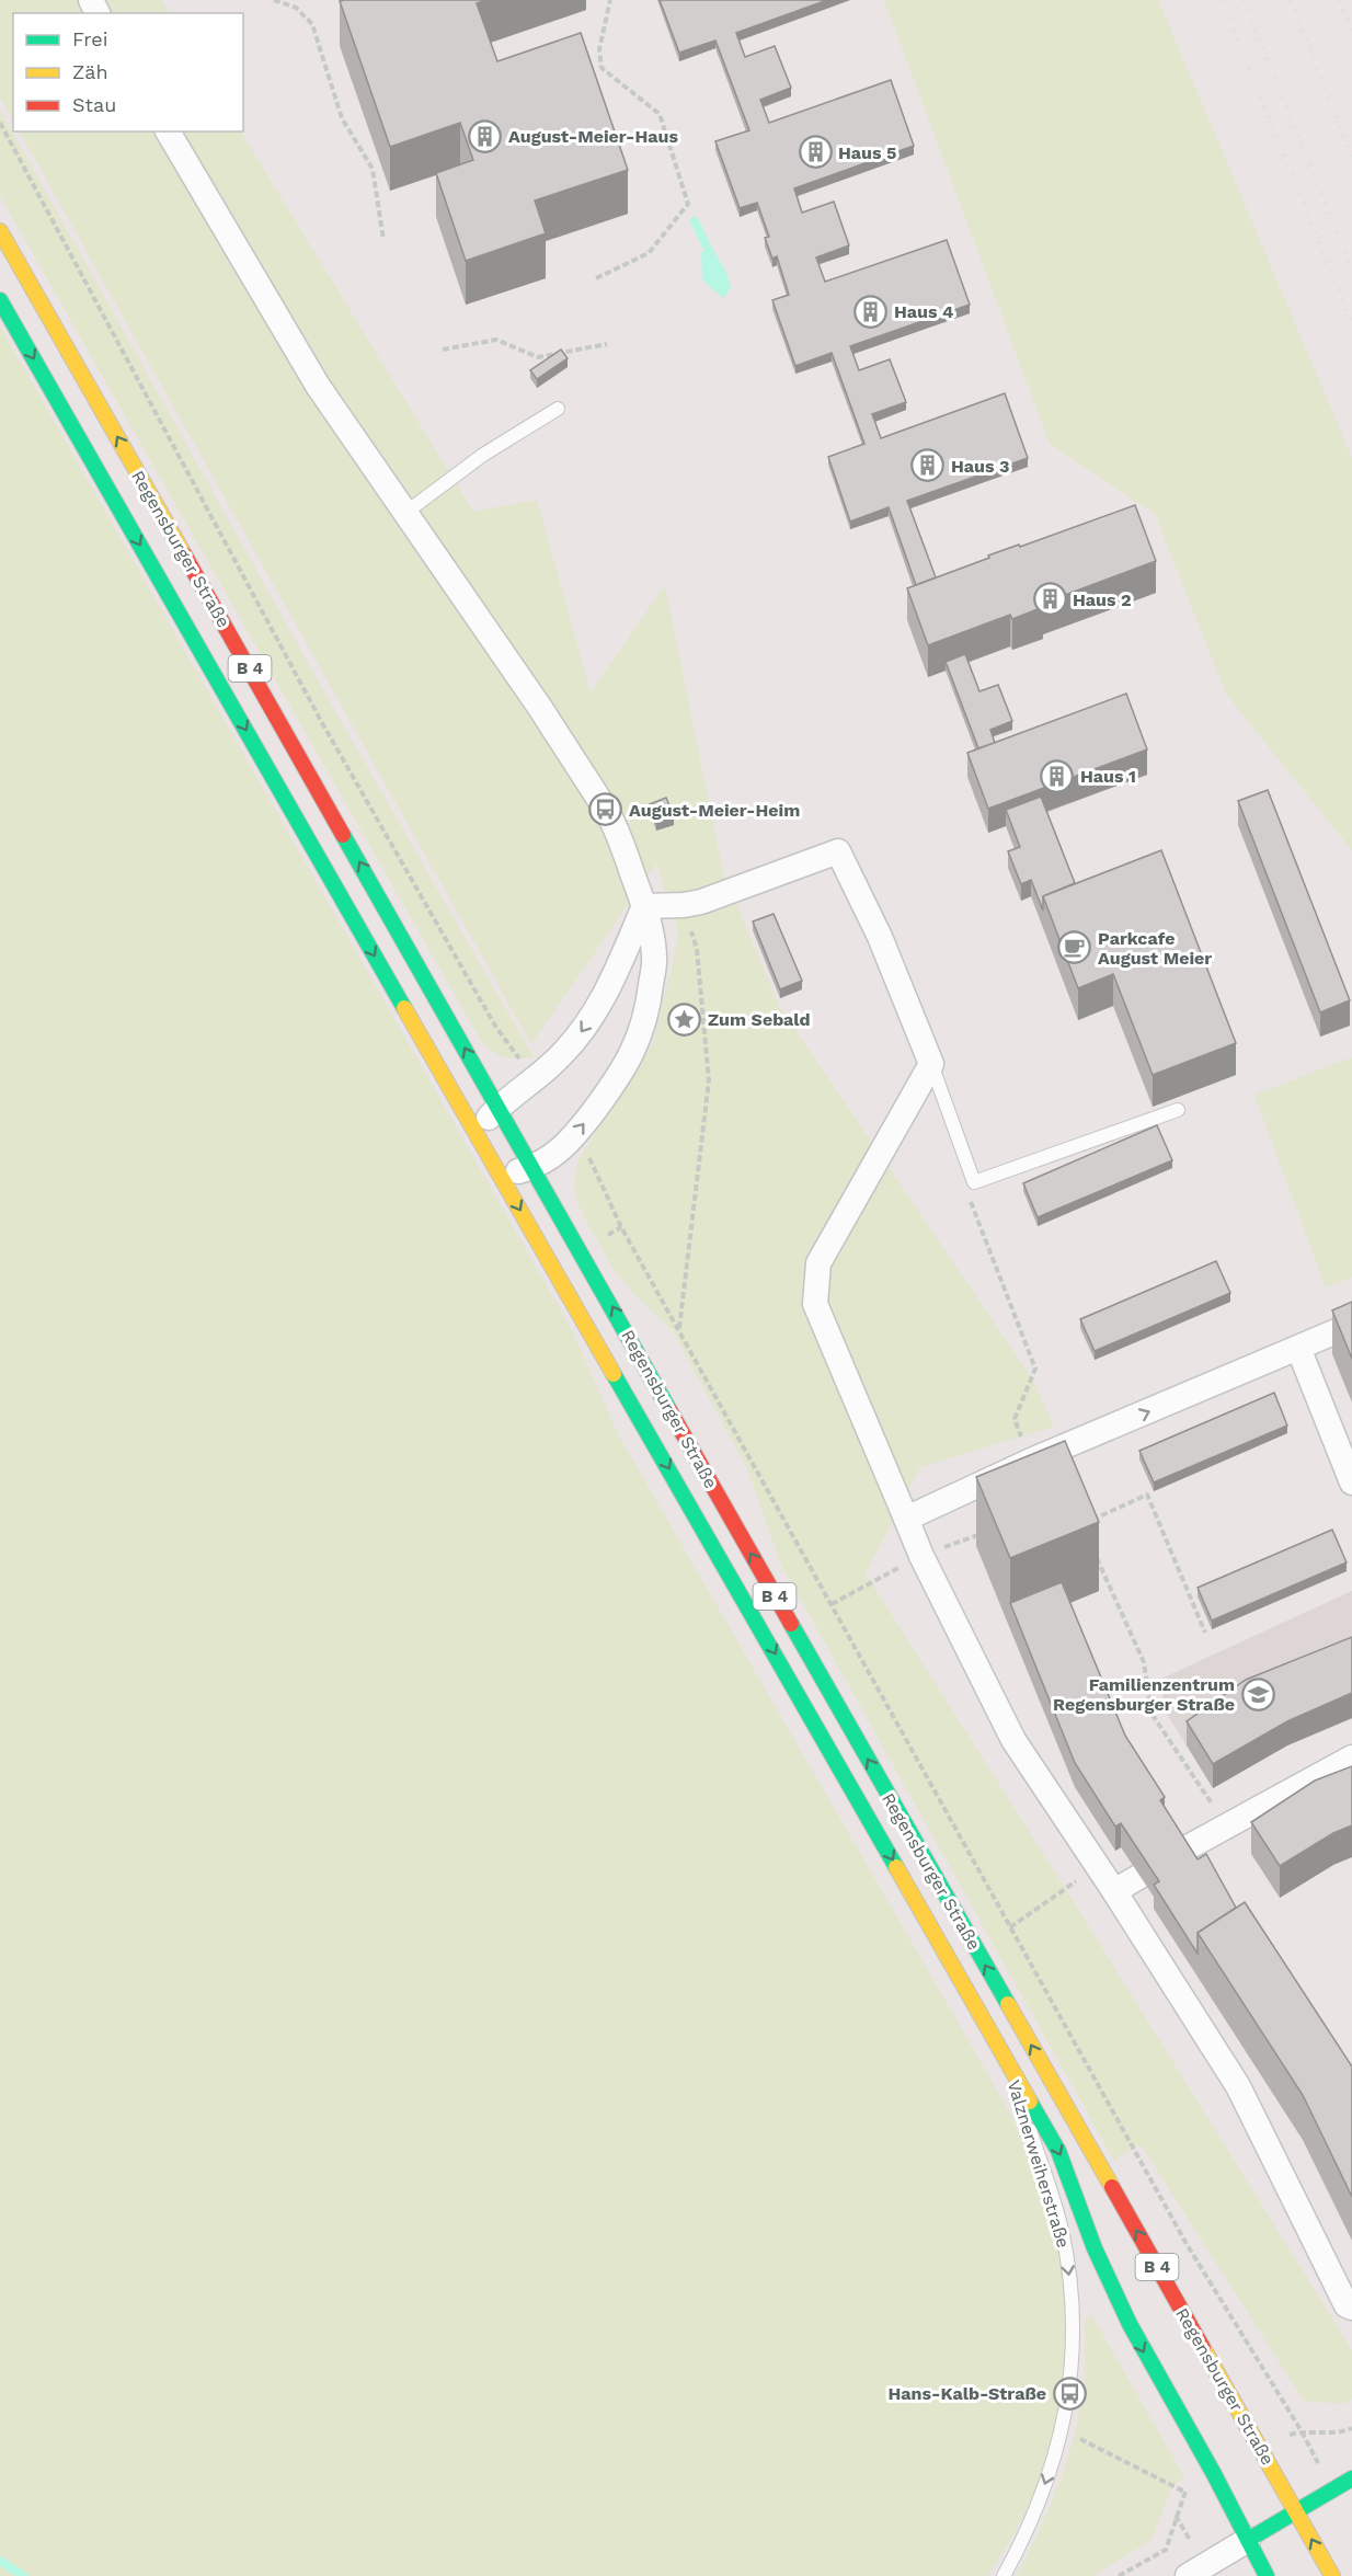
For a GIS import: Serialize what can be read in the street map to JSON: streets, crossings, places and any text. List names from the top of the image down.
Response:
{
  "streets": {
    "main road": ["Regensburger Straße", "B 4"],
    "lane": ["Valznerweiherstraße"]
  },
  "crossings": [
    ["B 4", "Valznerweiherstraße"]
  ],
  "one_way": ["Valznerweiherstraße"],
  "places": {
    "building": [
      "August-Meier-Haus",
      "Haus 5",
      "Haus 4",
      "Haus 3",
      "Haus 2",
      "Haus 1"
    ],
    "bus stop": ["August-Meier-Heim", "Hans-Kalb-Straße"],
    "cafe": ["Parkcafe August Meier"],
    "place": ["Zum Sebald"],
    "school or university": ["Familienzentrum Regensburger Straße"]
  },
  "legend": ["Frei", "Zäh", "Stau"]
}
